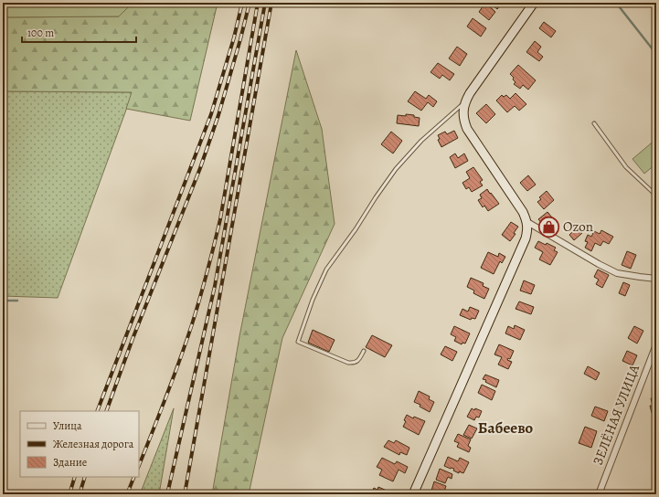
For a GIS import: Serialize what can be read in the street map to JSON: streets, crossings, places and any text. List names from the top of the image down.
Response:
{
  "streets": {
    "street": ["ЗЕЛЁНАЯ УЛИЦА"]
  },
  "districts": ["Бабеево"],
  "places": {
    "shop": ["Ozon"]
  },
  "legend": ["Улица", "Железная дорога", "Здание"],
  "scale_bar": "100 m"
}
